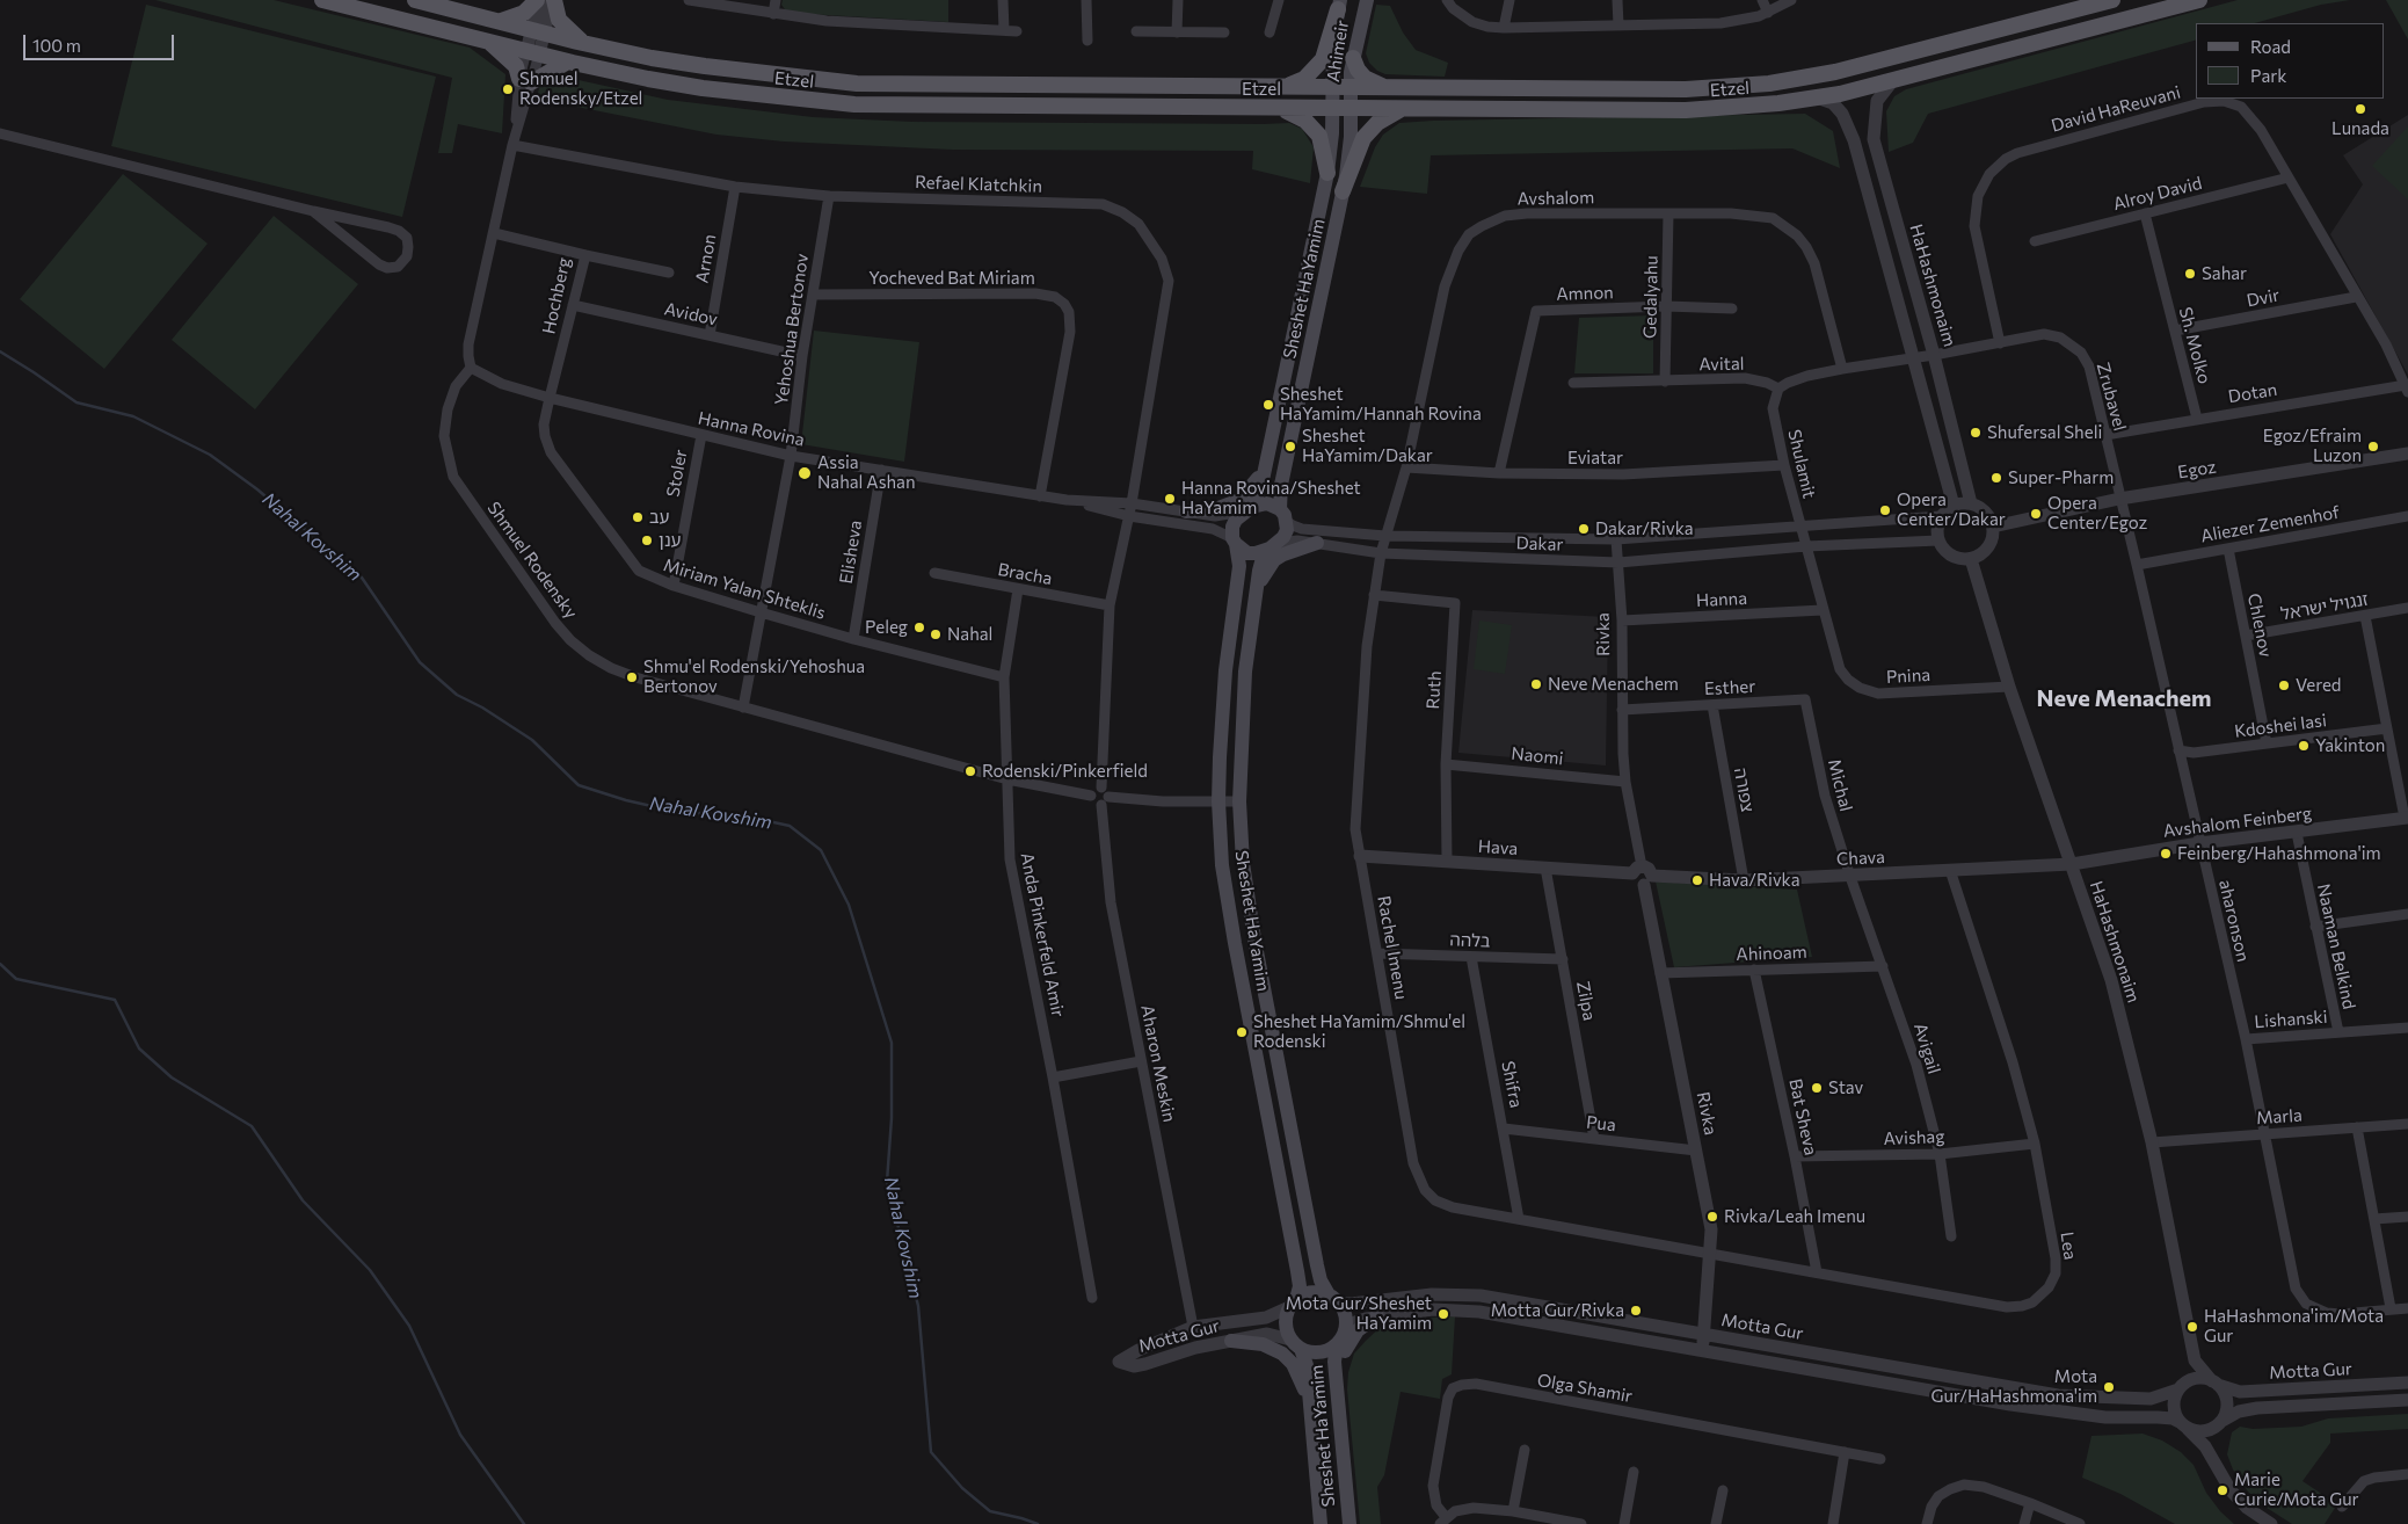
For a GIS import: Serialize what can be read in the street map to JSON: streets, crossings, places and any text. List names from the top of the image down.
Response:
{
  "streets": {
    "main road": ["Ahimeir", "Etzel", "Sheshet HaYamim"],
    "street": [
      "David HaReuvani",
      "Refael Klatchkin",
      "Alroy David",
      "Avshalom",
      "Arnon",
      "Yocheved Bat Miriam",
      "HaHashmonaim",
      "Amnon",
      "Hochberg",
      "Gedalyahu",
      "Dvir",
      "Avidov",
      "Yehoshua Bertonov",
      "Sh. Molko",
      "Avital",
      "Dotan",
      "Zrubavel",
      "Hanna Rovina",
      "Eviatar",
      "Shulamit",
      "Egoz",
      "Stoler",
      "Aliezer Zemenhof",
      "Dakar",
      "Elisheva",
      "Shmuel Rodensky",
      "Bracha",
      "Miriam Yalan Shteklis",
      "Hanna",
      "זנגויל ישראל",
      "Chlenov",
      "Rivka",
      "Pnina",
      "Esther",
      "Ruth",
      "Kdoshei Iasi",
      "Naomi",
      "Michal",
      "צפורה",
      "Avshalom Feinberg",
      "Hava",
      "Chava",
      "aharonson",
      "Anda Pinkerfeld Amir",
      "בלהה",
      "Naaman Belkind",
      "Rachel Imenu",
      "Ahinoam",
      "Zilpa",
      "Lishanski",
      "Avigail",
      "Aharon Meskin",
      "Shifra",
      "Bat Sheva",
      "Marla",
      "Pua",
      "Avishag",
      "Lea",
      "Motta Gur",
      "Olga Shamir"
    ]
  },
  "crossings": [
    ["Ahimeir", "Etzel"],
    ["Ahimeir", "Sheshet HaYamim"],
    ["Etzel", "HaHashmonaim"],
    ["Etzel", "Sheshet HaYamim"],
    ["David HaReuvani", "Alroy David"],
    ["David HaReuvani", "Dvir"],
    ["David HaReuvani", "Dotan"],
    ["David HaReuvani", "Zrubavel"],
    ["Refael Klatchkin", "Arnon"],
    ["Refael Klatchkin", "Yehoshua Bertonov"],
    ["Refael Klatchkin", "Hanna Rovina"],
    ["Alroy David", "Sh. Molko"],
    ["Avshalom", "Gedalyahu"],
    ["Avshalom", "Eviatar"],
    ["Avshalom", "Dakar"],
    ["Avshalom", "Rachel Imenu"],
    ["Arnon", "Avidov"],
    ["Yocheved Bat Miriam", "Yehoshua Bertonov"],
    ["Yocheved Bat Miriam", "Hanna Rovina"],
    ["HaHashmonaim", "Zrubavel"],
    ["HaHashmonaim", "Egoz"],
    ["HaHashmonaim", "Dakar"],
    ["HaHashmonaim", "Pnina"],
    ["HaHashmonaim", "Avshalom Feinberg"],
    ["HaHashmonaim", "Chava"],
    ["HaHashmonaim", "Marla"],
    ["HaHashmonaim", "Motta Gur"],
    ["Sheshet HaYamim", "Hanna Rovina"],
    ["Sheshet HaYamim", "Dakar"],
    ["Sheshet HaYamim", "Motta Gur"],
    ["Amnon", "Gedalyahu"],
    ["Amnon", "Eviatar"],
    ["Hochberg", "Avidov"],
    ["Hochberg", "Hanna Rovina"],
    ["Hochberg", "Miriam Yalan Shteklis"],
    ["Gedalyahu", "Avital"],
    ["Dvir", "Sh. Molko"],
    ["Avidov", "Yehoshua Bertonov"],
    ["Yehoshua Bertonov", "Hanna Rovina"],
    ["Yehoshua Bertonov", "Shmuel Rodensky"],
    ["Yehoshua Bertonov", "Miriam Yalan Shteklis"],
    ["Sh. Molko", "Dotan"],
    ["Avital", "Shulamit"],
    ["Dotan", "Zrubavel"],
    ["Zrubavel", "Egoz"],
    ["Zrubavel", "aharonson"],
    ["Hanna Rovina", "Stoler"],
    ["Hanna Rovina", "Dakar"],
    ["Hanna Rovina", "Elisheva"],
    ["Hanna Rovina", "Shmuel Rodensky"],
    ["Hanna Rovina", "Miriam Yalan Shteklis"],
    ["Eviatar", "Shulamit"],
    ["Shulamit", "Dakar"],
    ["Shulamit", "Pnina"],
    ["Egoz", "Dakar"],
    ["Egoz", "aharonson"],
    ["Stoler", "Miriam Yalan Shteklis"],
    ["Aliezer Zemenhof", "Chlenov"],
    ["Aliezer Zemenhof", "aharonson"],
    ["Dakar", "Rivka"],
    ["Dakar", "Pnina"],
    ["Dakar", "Rachel Imenu"],
    ["Elisheva", "Miriam Yalan Shteklis"],
    ["Shmuel Rodensky", "Anda Pinkerfeld Amir"],
    ["Shmuel Rodensky", "Aharon Meskin"],
    ["Bracha", "Anda Pinkerfeld Amir"],
    ["Miriam Yalan Shteklis", "Anda Pinkerfeld Amir"],
    ["Hanna", "Rivka"],
    ["Hanna", "Pnina"],
    ["זנגויל ישראל", "Chlenov"],
    ["Chlenov", "Kdoshei Iasi"],
    ["Rivka", "Esther"],
    ["Rivka", "Naomi"],
    ["Rivka", "Hava"],
    ["Rivka", "Chava"],
    ["Rivka", "Rachel Imenu"],
    ["Rivka", "Ahinoam"],
    ["Rivka", "Pua"],
    ["Rivka", "Lea"],
    ["Rivka", "Motta Gur"],
    ["Esther", "Michal"],
    ["Esther", "צפורה"],
    ["Ruth", "Naomi"],
    ["Ruth", "Hava"],
    ["Ruth", "Rachel Imenu"],
    ["Kdoshei Iasi", "aharonson"],
    ["Michal", "Chava"],
    ["Michal", "Avigail"],
    ["צפורה", "Chava"],
    ["Avshalom Feinberg", "Chava"],
    ["Avshalom Feinberg", "aharonson"],
    ["Avshalom Feinberg", "Naaman Belkind"],
    ["Hava", "Rachel Imenu"],
    ["Hava", "Zilpa"],
    ["Chava", "Avigail"],
    ["Chava", "Lea"],
    ["aharonson", "Lishanski"],
    ["aharonson", "Marla"],
    ["בלהה", "Rachel Imenu"],
    ["בלהה", "Zilpa"],
    ["בלהה", "Shifra"],
    ["Naaman Belkind", "Lishanski"],
    ["Rachel Imenu", "Shifra"],
    ["Rachel Imenu", "Lea"],
    ["Ahinoam", "Avigail"],
    ["Ahinoam", "Bat Sheva"],
    ["Zilpa", "Pua"],
    ["Avigail", "Avishag"],
    ["Aharon Meskin", "Motta Gur"],
    ["Shifra", "Pua"],
    ["Bat Sheva", "Avishag"],
    ["Bat Sheva", "Lea"],
    ["Avishag", "Lea"]
  ],
  "districts": ["Neve Menachem"],
  "water": ["Nahal Kovshim"],
  "places": [
    "Shmuel Rodensky/Etzel",
    "Lunada",
    "Sahar",
    "Sheshet HaYamim/Hannah Rovina",
    "Shufersal Sheli",
    "Sheshet HaYamim/Dakar",
    "Egoz/Efraim Luzon",
    "Assia Nahal Ashan",
    "Super-Pharm",
    "Hanna Rovina/Sheshet HaYamim",
    "Opera Center/Dakar",
    "Opera Center/Egoz",
    "עב",
    "Dakar/Rivka",
    "ענן",
    "Peleg",
    "Nahal",
    "Shmu'el Rodenski/Yehoshua Bertonov",
    "Neve Menachem",
    "Vered",
    "Yakinton",
    "Rodenski/Pinkerfield",
    "Feinberg/Hahashmona'im",
    "Hava/Rivka",
    "Sheshet HaYamim/Shmu'el Rodenski",
    "Stav",
    "Rivka/Leah Imenu",
    "Motta Gur/Rivka",
    "Mota Gur/Sheshet HaYamim",
    "HaHashmona'im/Mota Gur",
    "Mota Gur/HaHashmona'im",
    "Marie Curie/Mota Gur"
  ],
  "legend": ["Road", "Park"],
  "scale_bar": "100 m"
}
